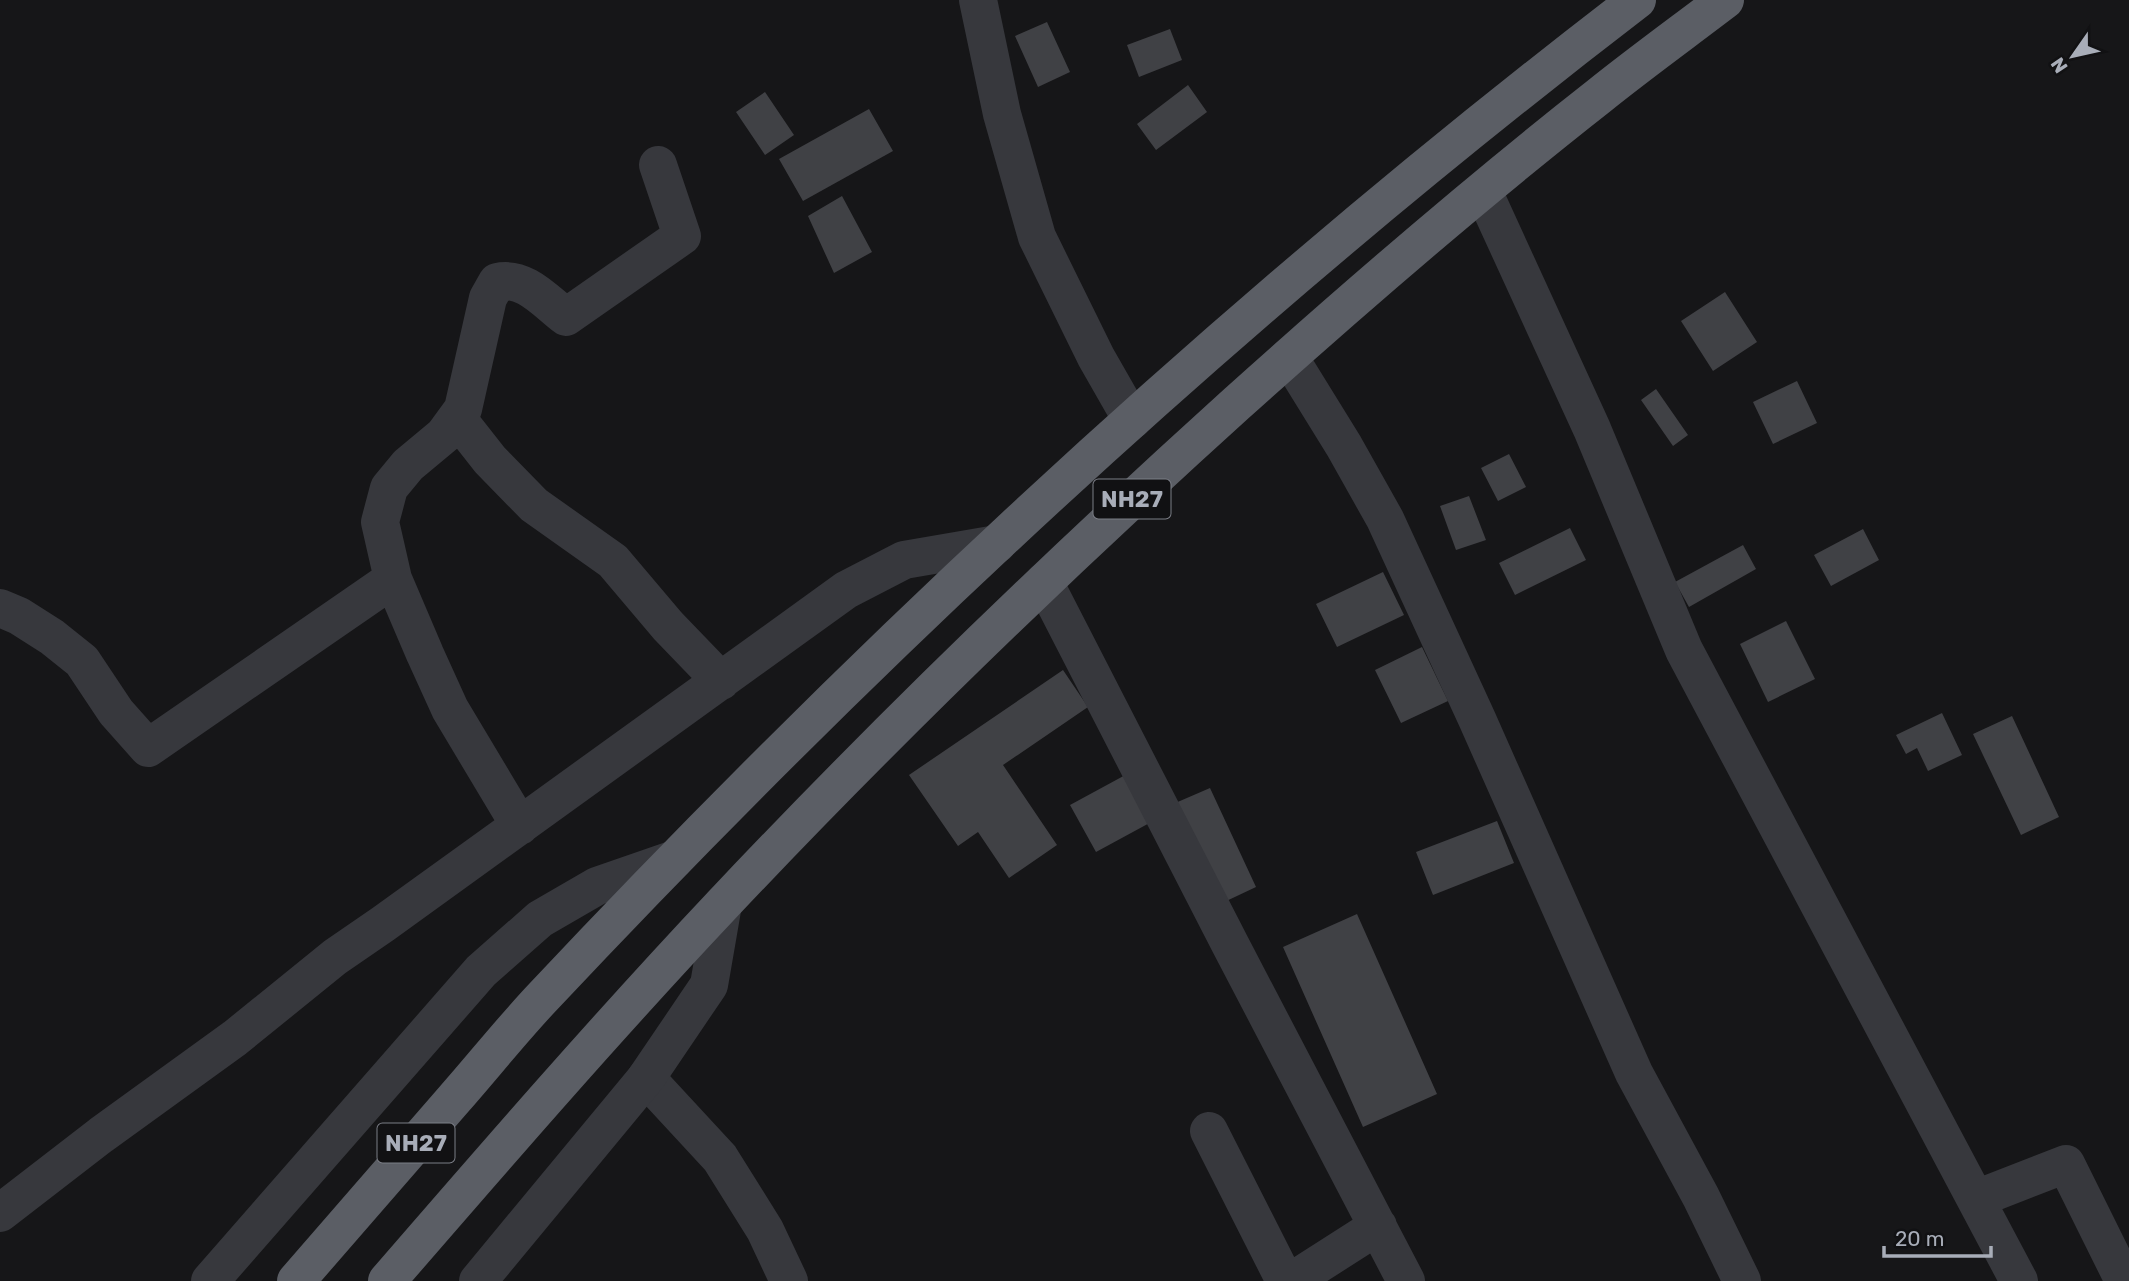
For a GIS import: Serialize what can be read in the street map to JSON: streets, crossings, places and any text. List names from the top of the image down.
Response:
{
  "streets": {
    "highway": ["NH27"]
  },
  "scale_bar": "20 m",
  "north": "bottom left"
}
